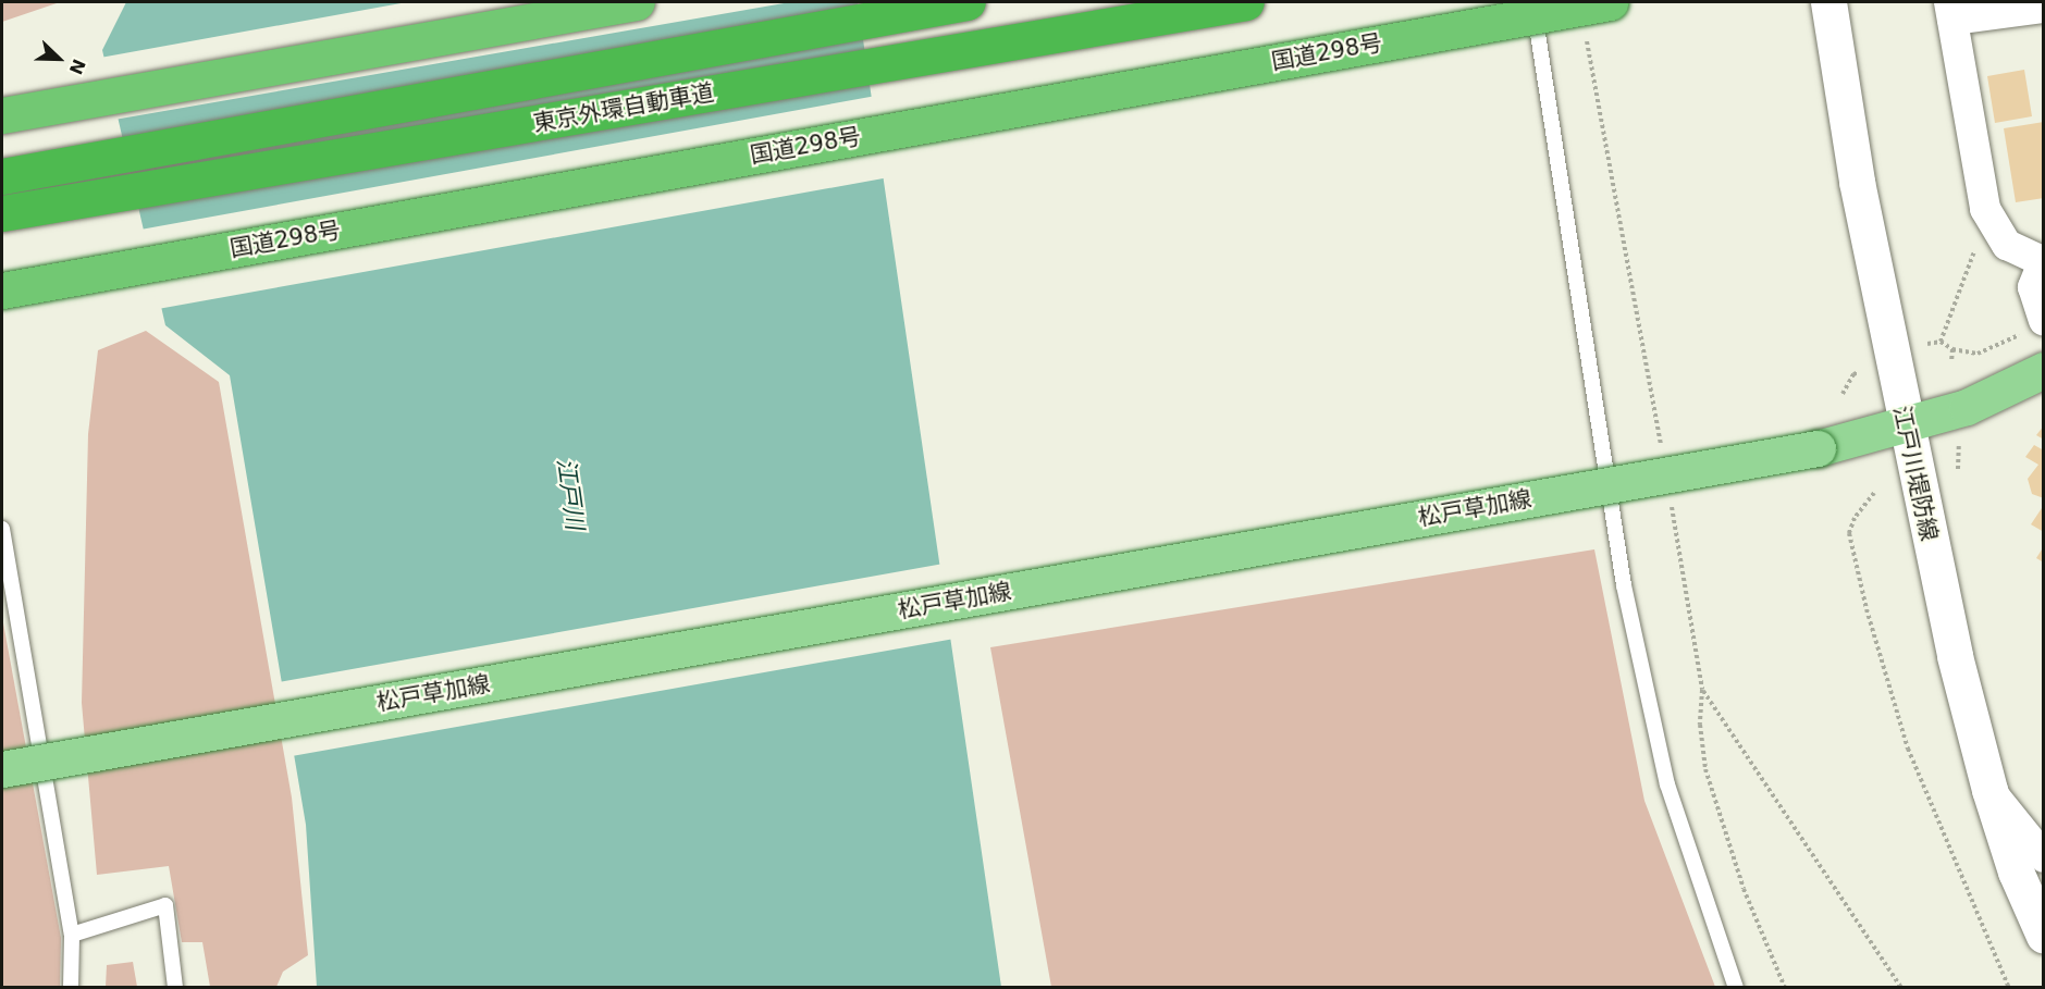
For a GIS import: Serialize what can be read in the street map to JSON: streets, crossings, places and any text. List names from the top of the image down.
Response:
{
  "streets": {
    "highway": ["国道298号", "東京外環自動車道"],
    "main road": ["江戸川堤防線", "松戸草加線"]
  },
  "crossings": [
    ["江戸川堤防線", "松戸草加線"]
  ],
  "water": ["江戸川"],
  "north": "bottom right"
}
